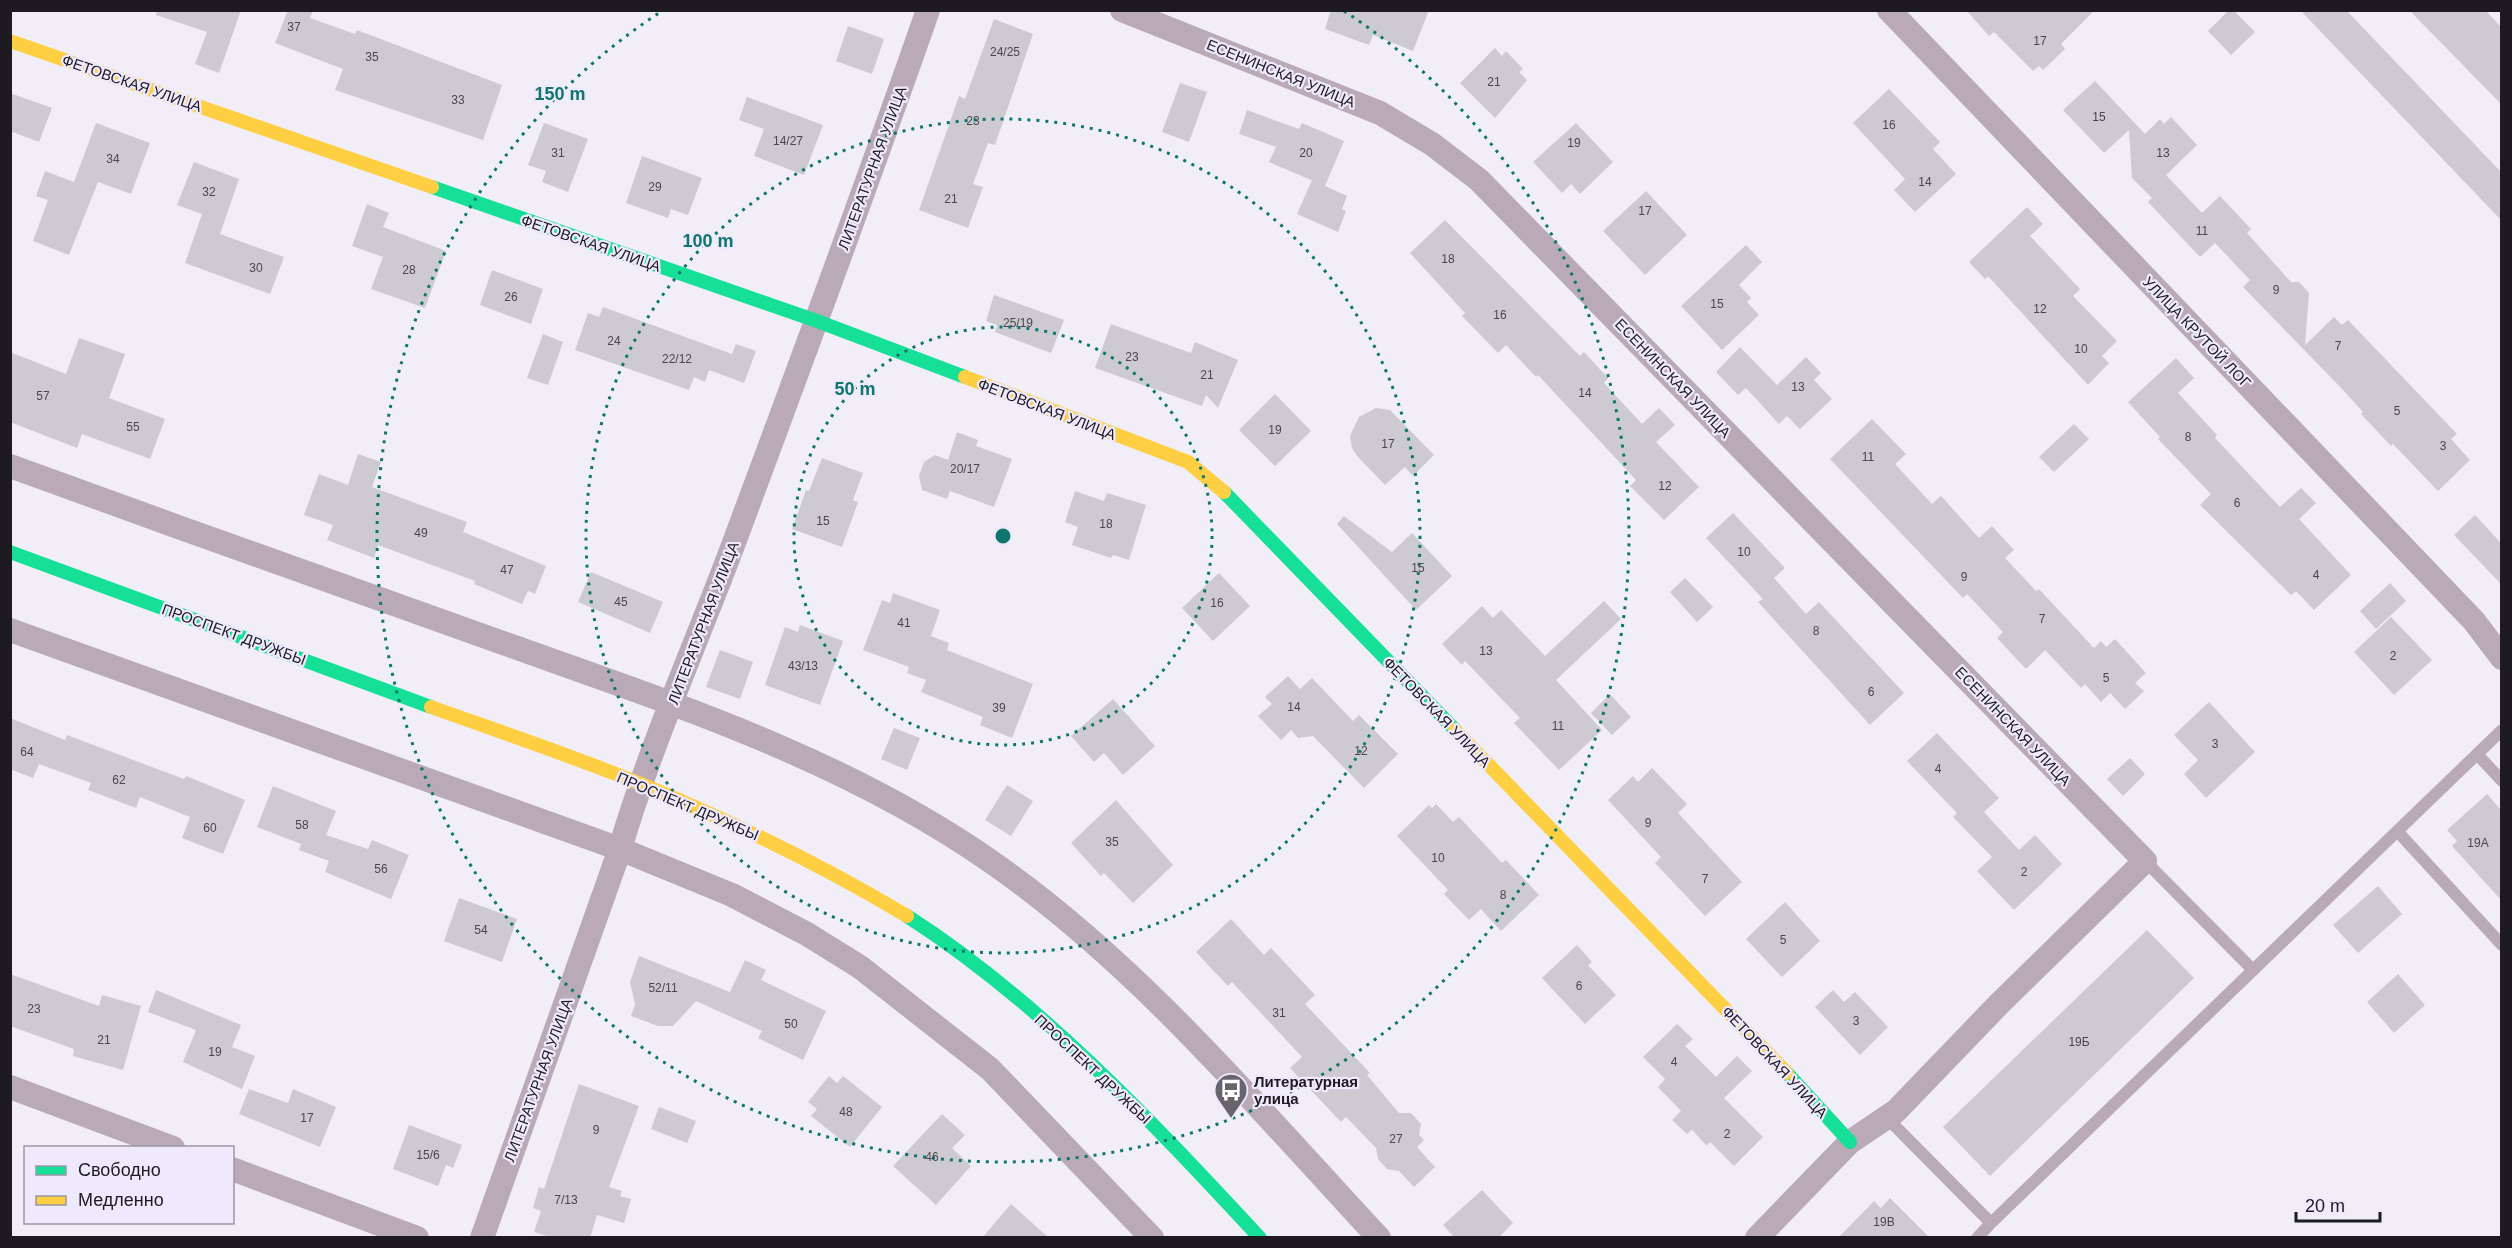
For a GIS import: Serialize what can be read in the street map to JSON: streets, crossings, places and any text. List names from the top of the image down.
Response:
{
  "streets": {
    "street": [
      "ЕСЕНИНСКАЯ УЛИЦА",
      "ФЕТОВСКАЯ УЛИЦА",
      "ЛИТЕРАТУРНАЯ УЛИЦА",
      "УЛИЦА КРУТОЙ ЛОГ",
      "ПРОСПЕКТ ДРУЖБЫ"
    ]
  },
  "crossings": [
    ["ФЕТОВСКАЯ УЛИЦА", "ЛИТЕРАТУРНАЯ УЛИЦА"],
    ["ЛИТЕРАТУРНАЯ УЛИЦА", "ПРОСПЕКТ ДРУЖБЫ"]
  ],
  "places": {
    "bus stop": ["Литературная улица"]
  },
  "house_numbers": [
    "37",
    "17",
    "24/25",
    "35",
    "21",
    "33",
    "15",
    "23",
    "16",
    "14/27",
    "19",
    "31",
    "20",
    "13",
    "34",
    "14",
    "29",
    "32",
    "21",
    "17",
    "11",
    "18",
    "30",
    "28",
    "9",
    "26",
    "15",
    "12",
    "16",
    "25/19",
    "24",
    "7",
    "10",
    "23",
    "22/12",
    "21",
    "13",
    "14",
    "57",
    "5",
    "55",
    "19",
    "8",
    "17",
    "3",
    "11",
    "20/17",
    "12",
    "6",
    "15",
    "18",
    "49",
    "10",
    "15",
    "47",
    "4",
    "9",
    "45",
    "16",
    "7",
    "41",
    "8",
    "13",
    "2",
    "43/13",
    "5",
    "6",
    "14",
    "39",
    "11",
    "3",
    "12",
    "64",
    "4",
    "62",
    "9",
    "58",
    "60",
    "35",
    "19А",
    "10",
    "56",
    "2",
    "7",
    "8",
    "54",
    "5",
    "6",
    "52/11",
    "23",
    "31",
    "3",
    "50",
    "21",
    "19Б",
    "19",
    "4",
    "48",
    "17",
    "9",
    "2",
    "27",
    "15/6",
    "46",
    "7/13",
    "19В"
  ],
  "legend": ["Свободно", "Медленно"],
  "scale_bar": "20 m",
  "rings": ["150 m", "100 m", "50 m"]
}
